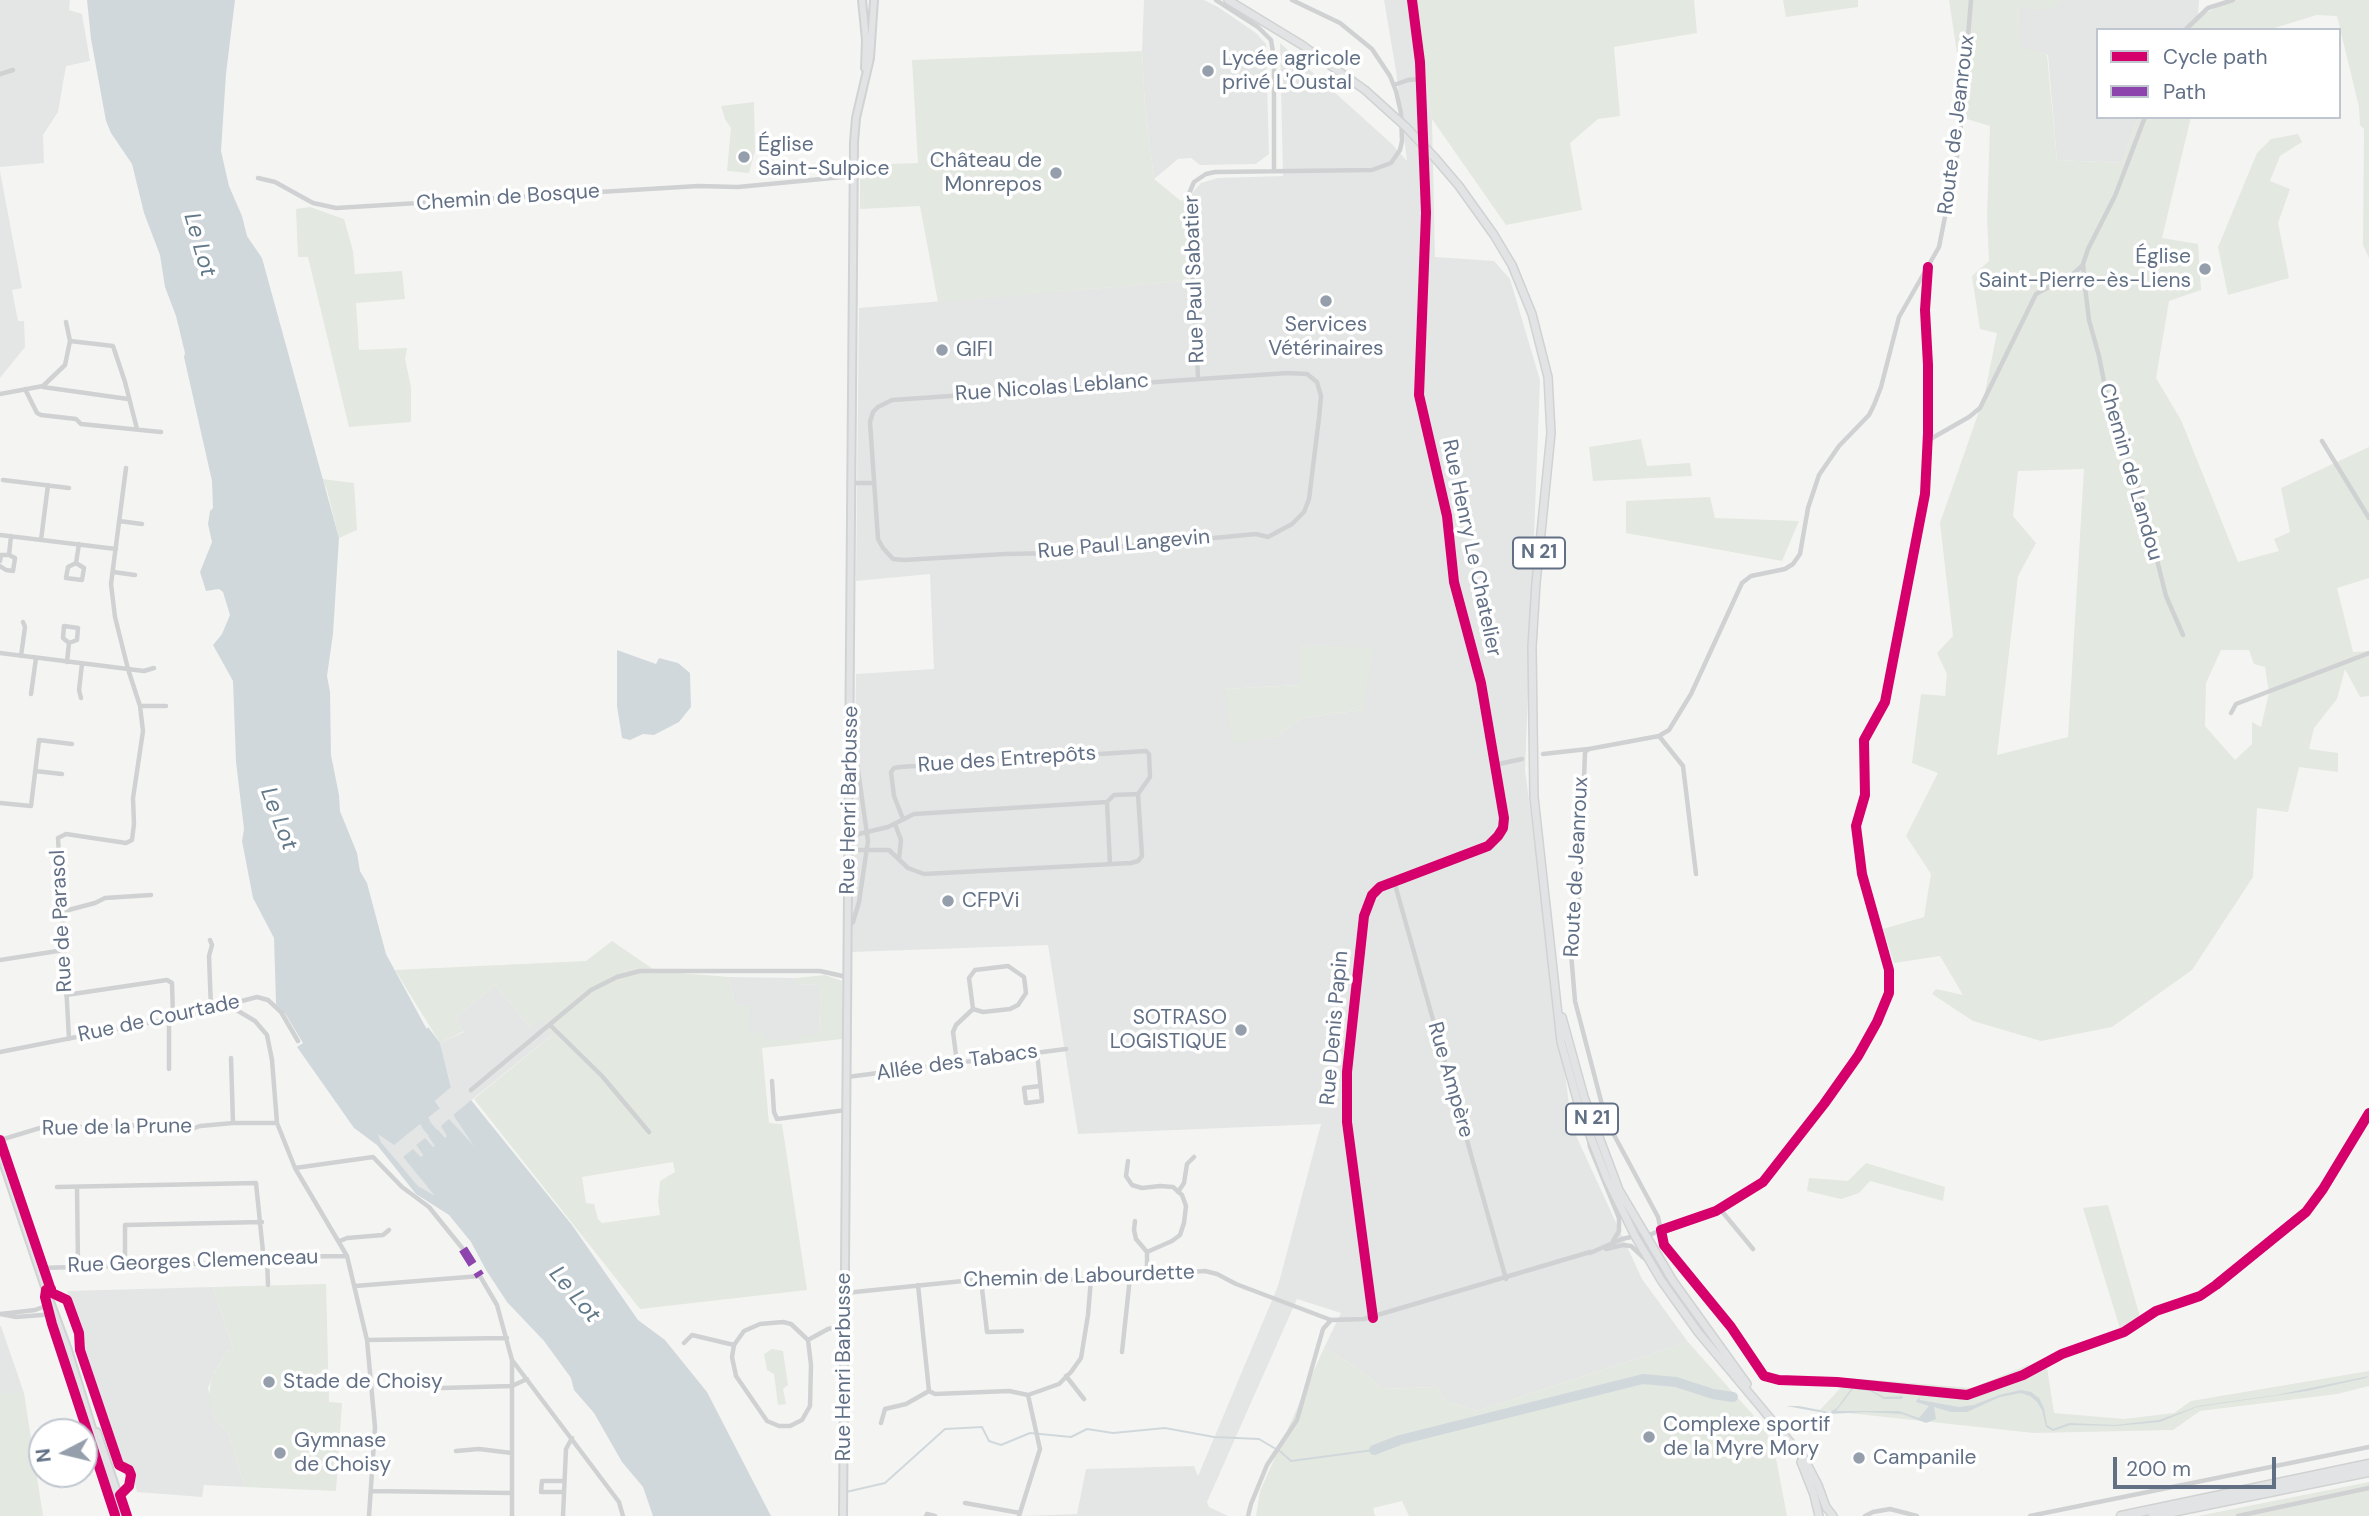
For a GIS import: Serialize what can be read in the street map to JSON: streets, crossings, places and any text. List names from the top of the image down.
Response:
{
  "streets": {
    "main road": ["N 21", "Rue Henri Barbusse"],
    "street": [
      "Route de Jeanroux",
      "Chemin de Bosque",
      "Rue Paul Sabatier",
      "Rue Nicolas Leblanc",
      "Chemin de Landou",
      "Rue Paul Langevin",
      "Rue Henry Le Chatelier",
      "Rue des Entrepôts",
      "Rue de Parasol",
      "Rue de Courtade",
      "Rue Denis Papin",
      "Allée des Tabacs",
      "Rue Ampère",
      "Rue de la Prune",
      "Rue Georges Clemenceau",
      "Chemin de Labourdette"
    ]
  },
  "crossings": [
    ["Chemin de Bosque", "Rue Henri Barbusse"],
    ["Rue Paul Sabatier", "Rue Nicolas Leblanc"],
    ["Rue Nicolas Leblanc", "Rue Paul Langevin"],
    ["Rue Henry Le Chatelier", "Rue Denis Papin"],
    ["Rue Henry Le Chatelier", "Rue Ampère"],
    ["Rue Henri Barbusse", "Allée des Tabacs"],
    ["Rue Henri Barbusse", "Chemin de Labourdette"],
    ["Rue de Parasol", "Rue de Courtade"],
    ["Rue Denis Papin", "Rue Ampère"],
    ["Rue Denis Papin", "Chemin de Labourdette"],
    ["Rue Ampère", "Chemin de Labourdette"]
  ],
  "water": ["Le Lot"],
  "places": [
    "Lycée agricole privé L'Oustal",
    "Église Saint-Sulpice",
    "Château de Monrepos",
    "Église Saint-Pierre-ès-Liens",
    "Services Vétérinaires",
    "GIFI",
    "CFPVi",
    "SOTRASO LOGISTIQUE",
    "Stade de Choisy",
    "Complexe sportif de la Myre Mory",
    "Gymnase de Choisy",
    "Campanile"
  ],
  "legend": ["Cycle path", "Path"],
  "scale_bar": "200 m",
  "north": "left"
}
